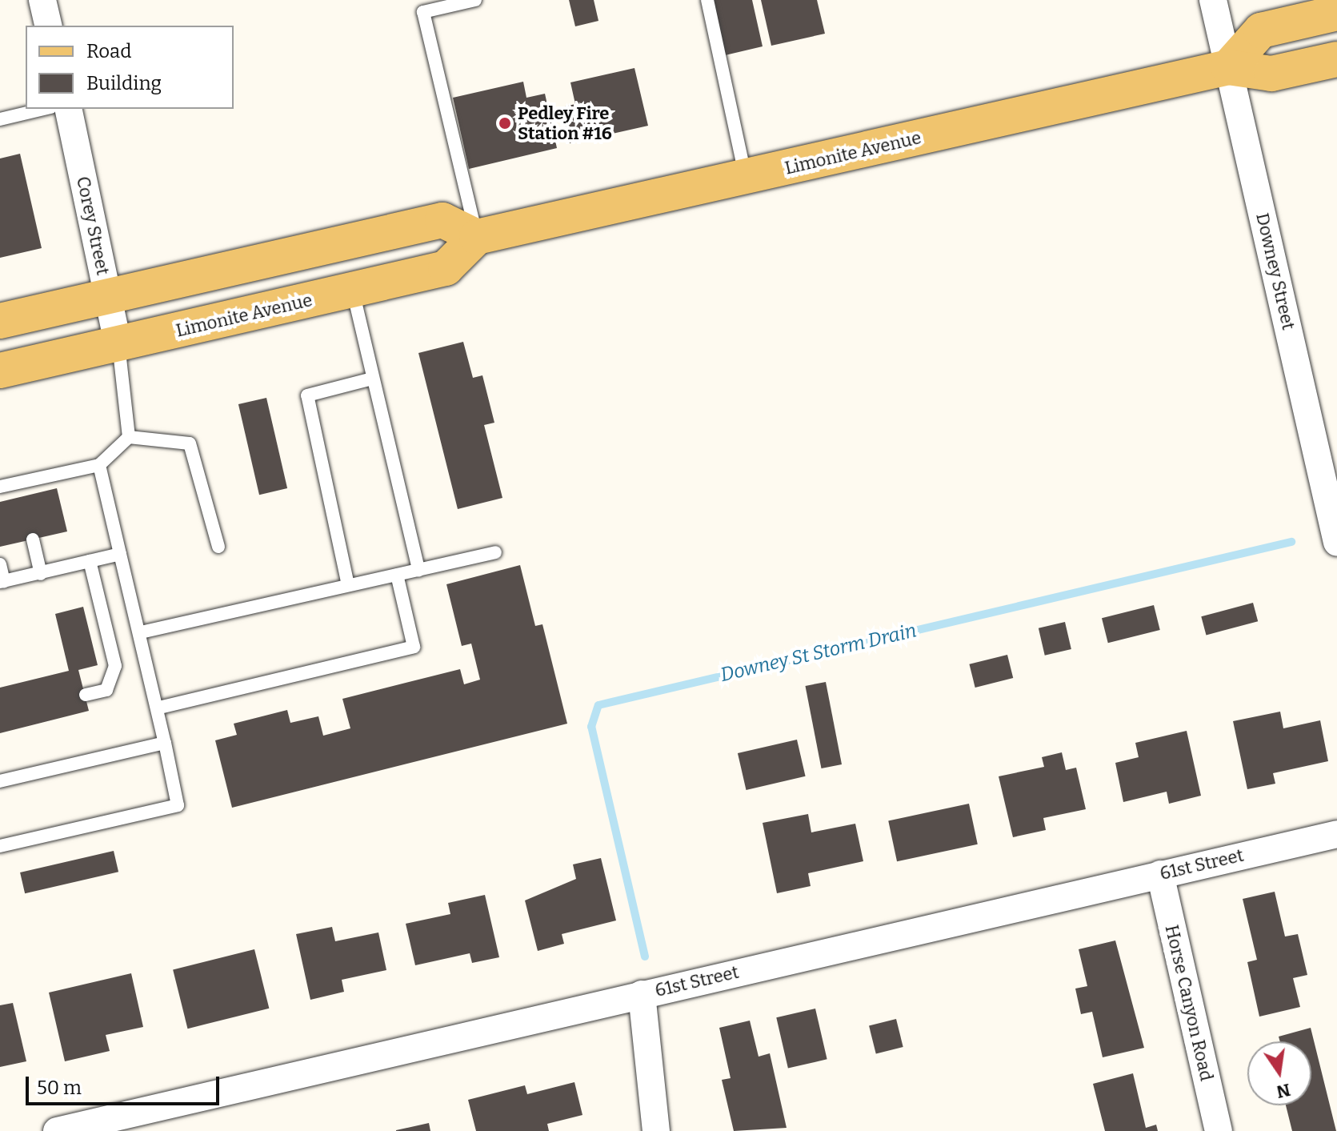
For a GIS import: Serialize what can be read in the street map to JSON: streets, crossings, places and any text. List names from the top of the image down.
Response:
{
  "streets": {
    "main road": ["Limonite Avenue"],
    "street": [
      "Corey Street",
      "Downey Street",
      "61st Street",
      "Horse Canyon Road"
    ]
  },
  "crossings": [
    ["Limonite Avenue", "Corey Street"],
    ["Limonite Avenue", "Downey Street"],
    ["61st Street", "Horse Canyon Road"]
  ],
  "water": ["Downey St Storm Drain"],
  "places": ["Pedley Fire Station #16"],
  "legend": ["Road", "Building"],
  "scale_bar": "50 m",
  "north": "bottom"
}
